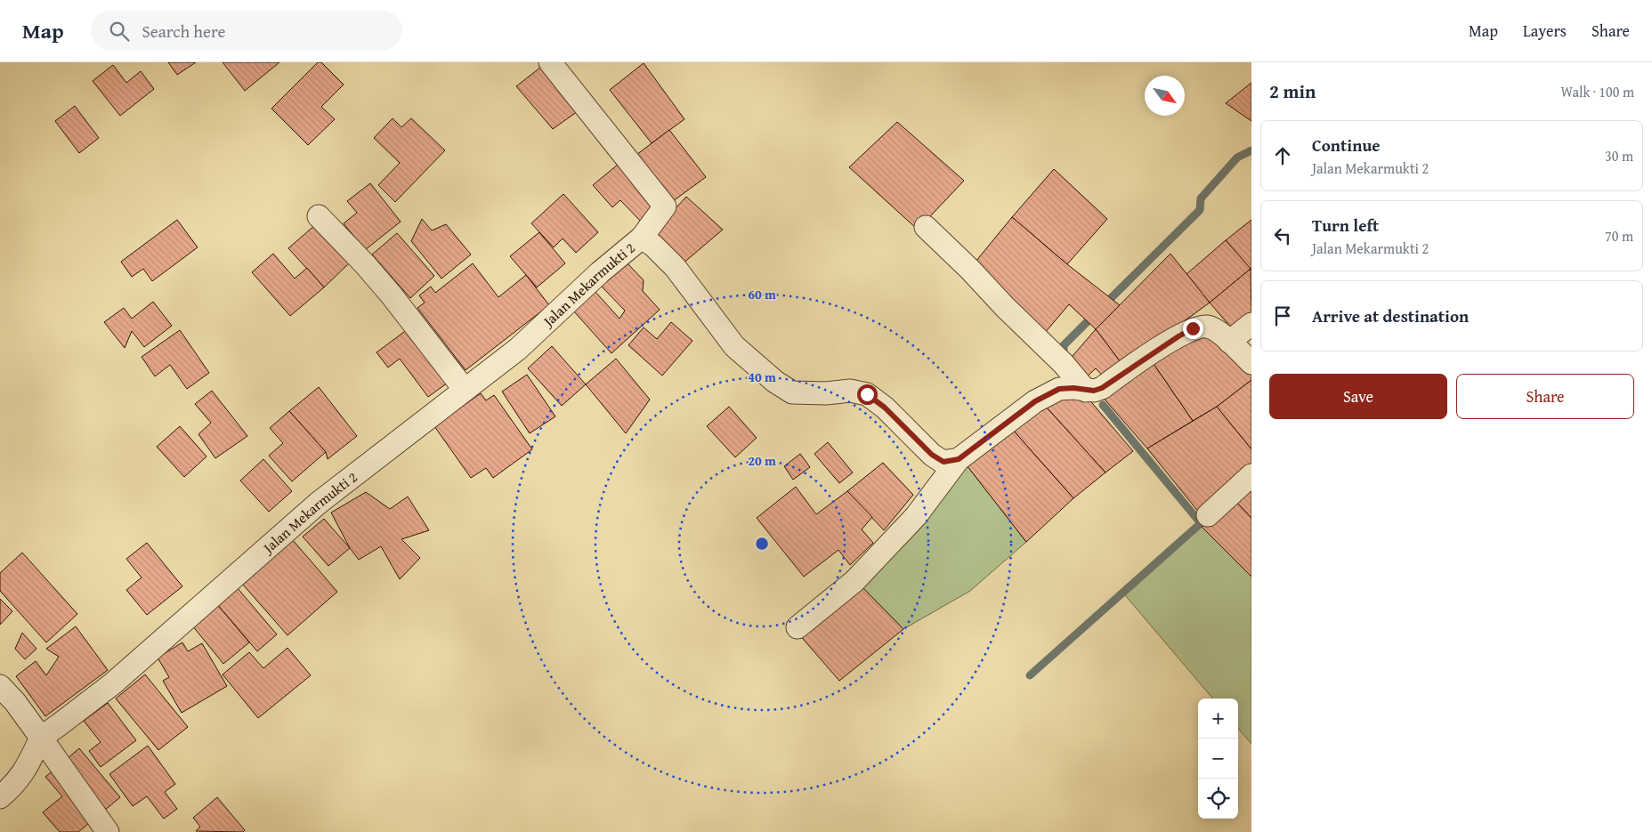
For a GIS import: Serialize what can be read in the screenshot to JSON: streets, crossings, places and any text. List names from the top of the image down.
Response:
{
  "streets": {
    "street": ["Jalan Mekarmukti 2"]
  },
  "north": "bottom right",
  "page": {
    "header": "Map",
    "search": "Search here",
    "nav": ["Map", "Layers", "Share"],
    "heading": ["2 min", "Walk · 100 m"],
    "list": [
      ["Continue", "Jalan Mekarmukti 2", "30 m"],
      ["Turn left", "Jalan Mekarmukti 2", "70 m"],
      "Arrive at destination"
    ],
    "buttons": ["Save", "Share"],
    "map_buttons": ["+", "−"]
  },
  "rings": ["60 m", "40 m", "20 m"]
}
